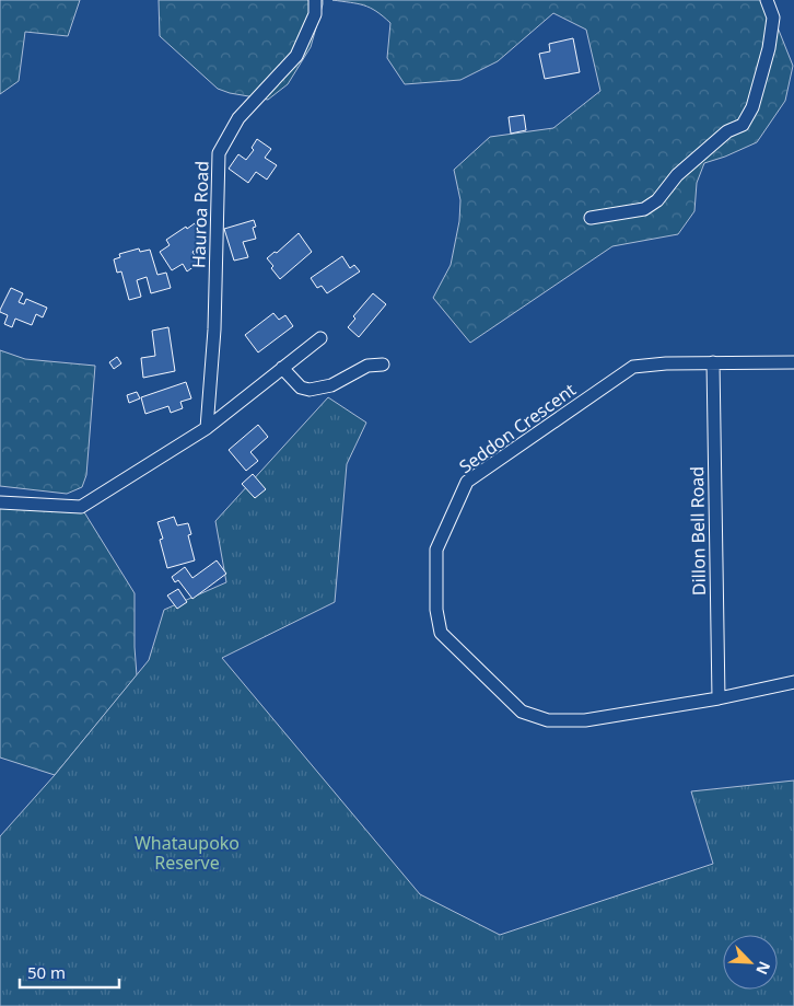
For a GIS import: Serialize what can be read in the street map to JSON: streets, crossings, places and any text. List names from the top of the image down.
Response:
{
  "streets": {
    "street": ["Hauroa Road", "Seddon Crescent", "Dillon Bell Road"]
  },
  "crossings": [
    ["Seddon Crescent", "Dillon Bell Road"]
  ],
  "parks": ["Whataupoko Reserve"],
  "scale_bar": "50 m",
  "north": "bottom right"
}
